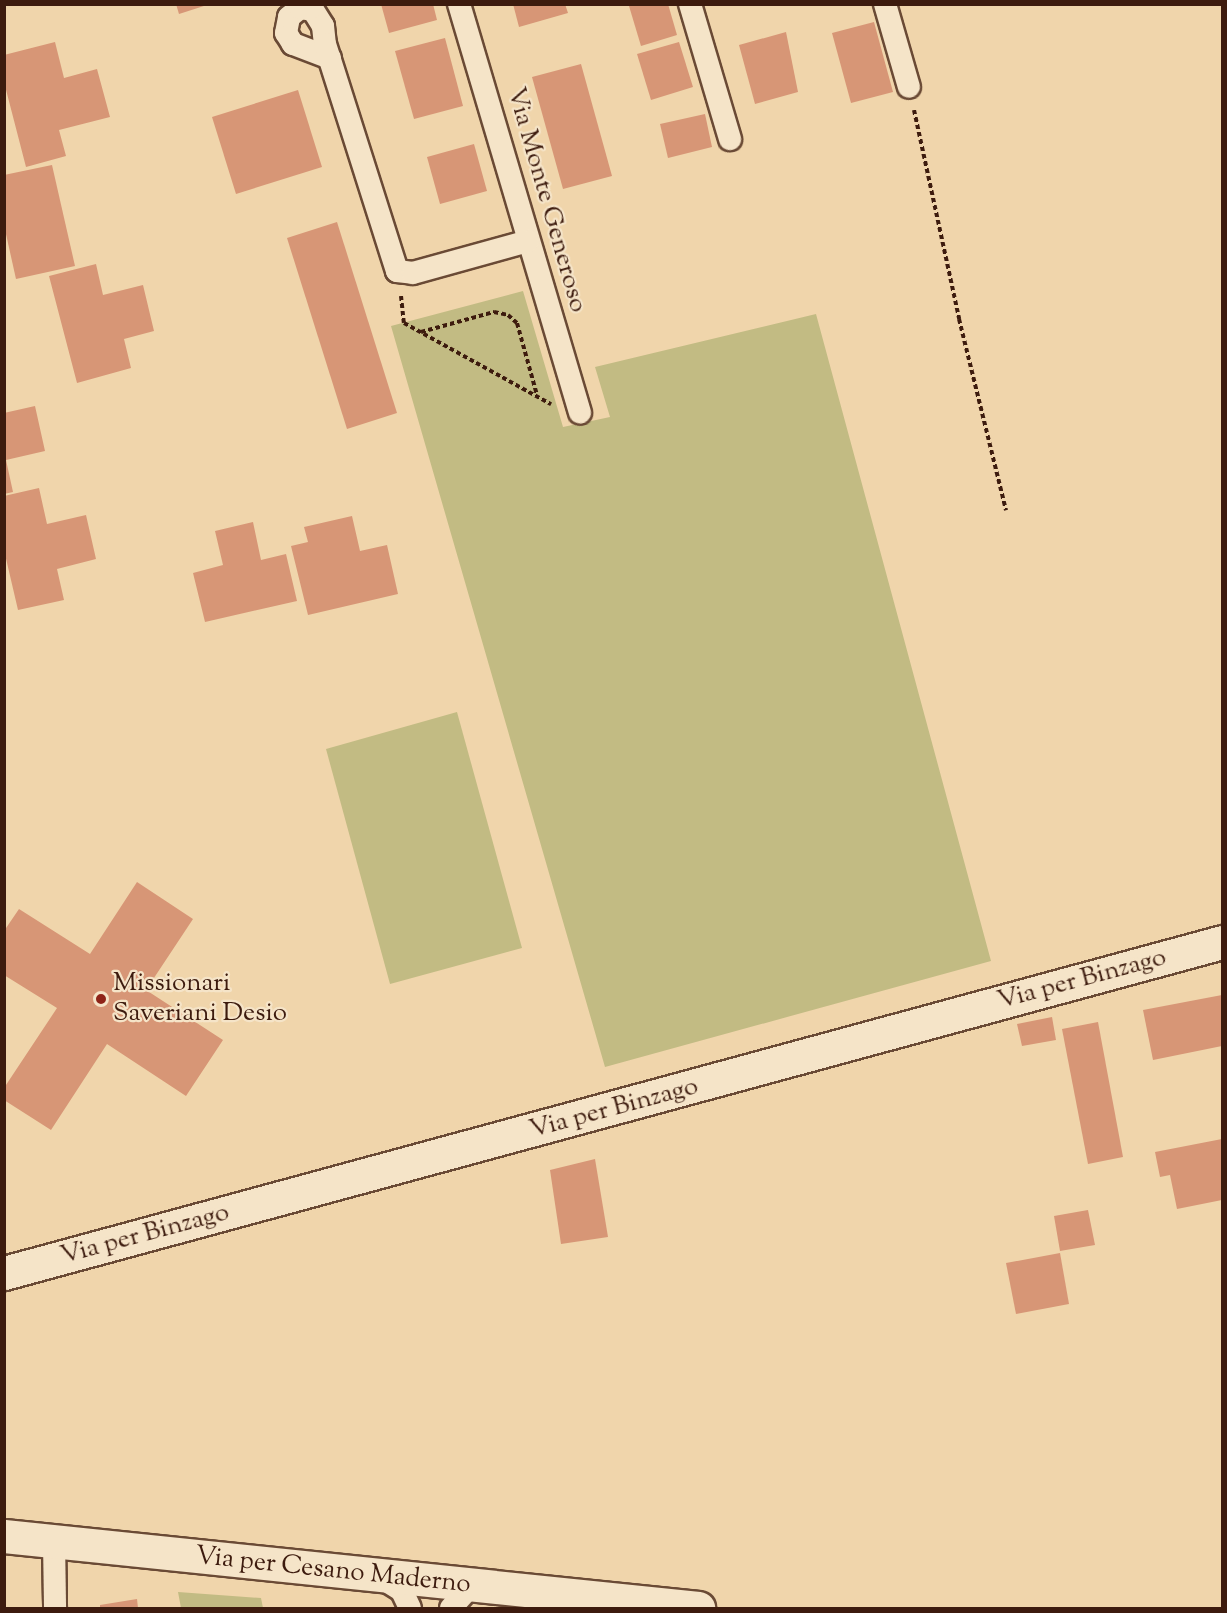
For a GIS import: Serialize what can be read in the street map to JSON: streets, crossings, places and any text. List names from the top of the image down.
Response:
{
  "streets": {
    "main road": ["Via per Binzago", "Via per Cesano Maderno"],
    "street": ["Via Monte Generoso"]
  },
  "places": ["Missionari Saveriani Desio"]
}
